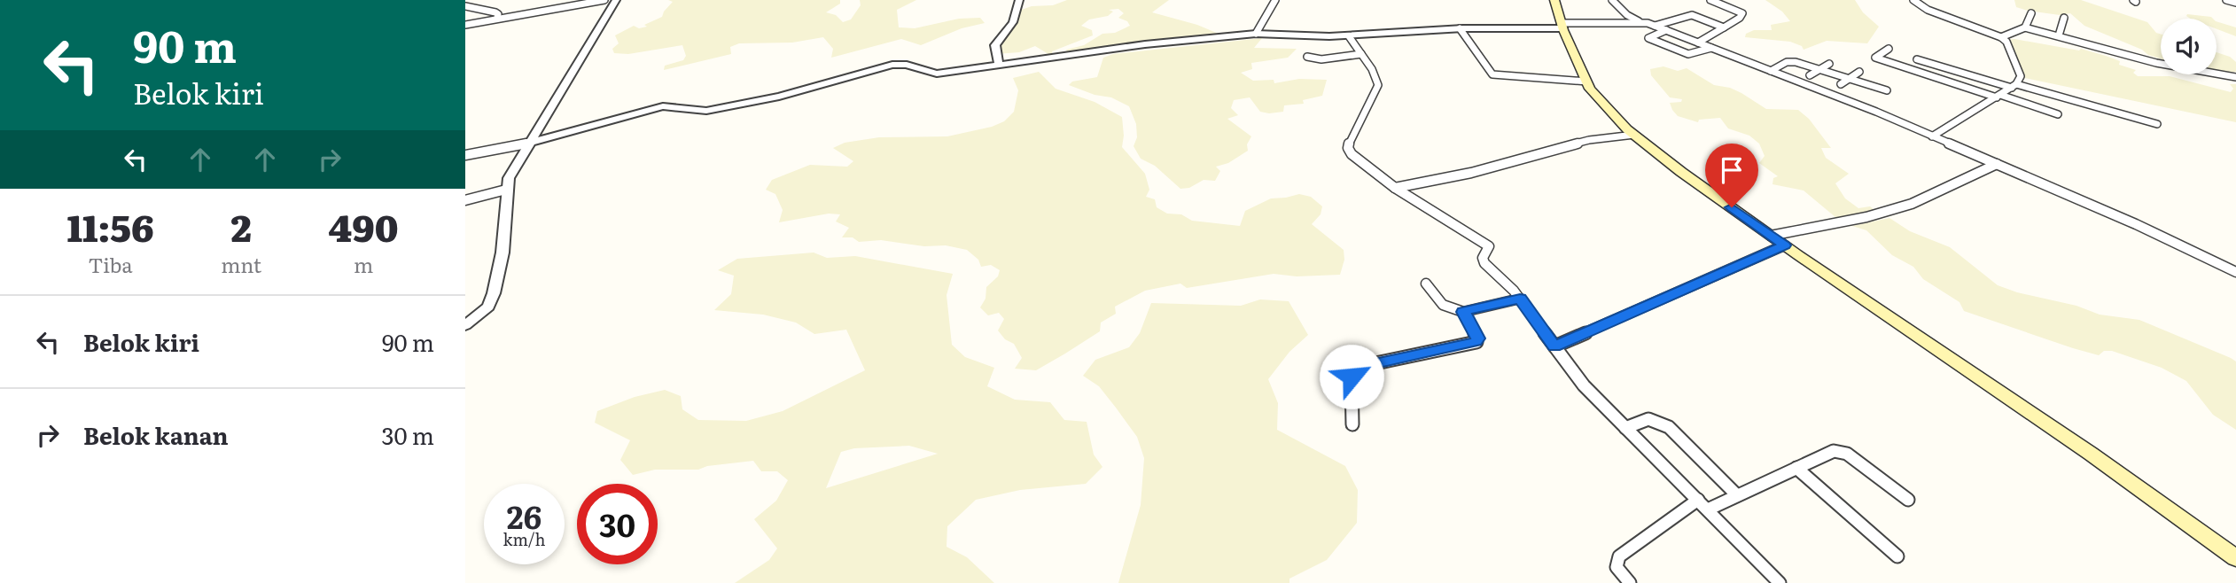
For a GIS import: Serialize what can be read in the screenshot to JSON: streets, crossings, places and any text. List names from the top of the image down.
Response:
{
  "page": {
    "turn": ["90 m", "Belok kiri"],
    "eta": [
      "11:56",
      "Tiba",
      "2",
      "mnt",
      "490",
      "m"
    ],
    "list": [
      {
        "name": "Belok kiri",
        "value": "90 m"
      },
      {
        "name": "Belok kanan",
        "value": "30 m"
      }
    ],
    "speed": "26 km/h",
    "limit": "30"
  }
}
